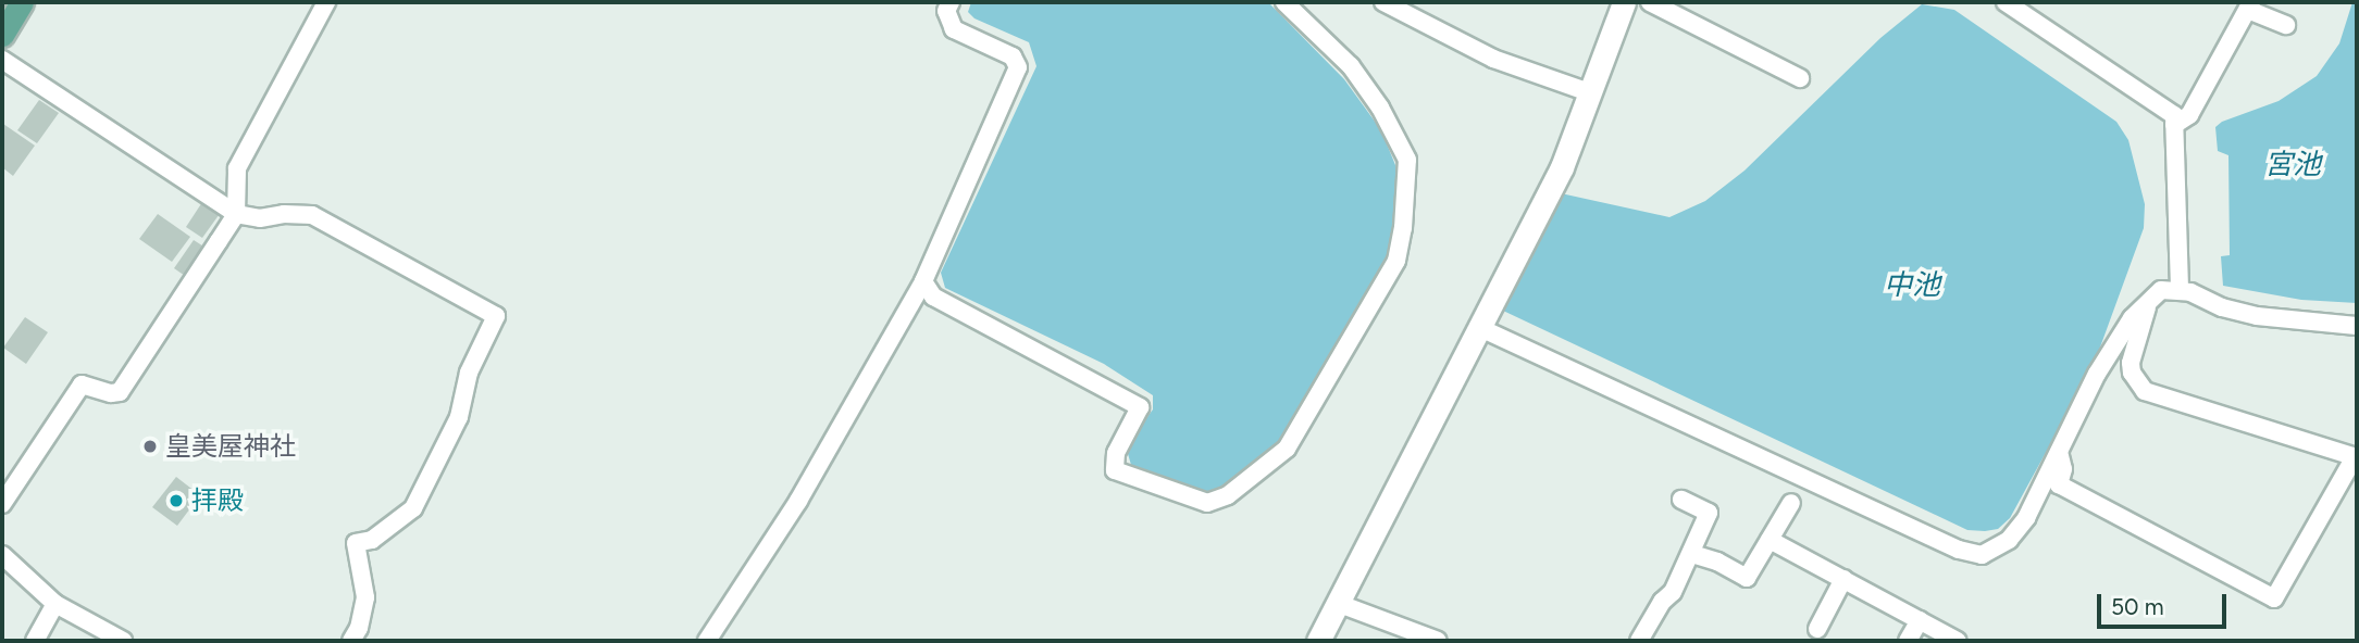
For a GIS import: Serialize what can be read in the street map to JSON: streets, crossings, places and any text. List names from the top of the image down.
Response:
{
  "water": ["宮池", "中池"],
  "places": ["皇美屋神社", "拝殿"],
  "scale_bar": "50 m"
}
